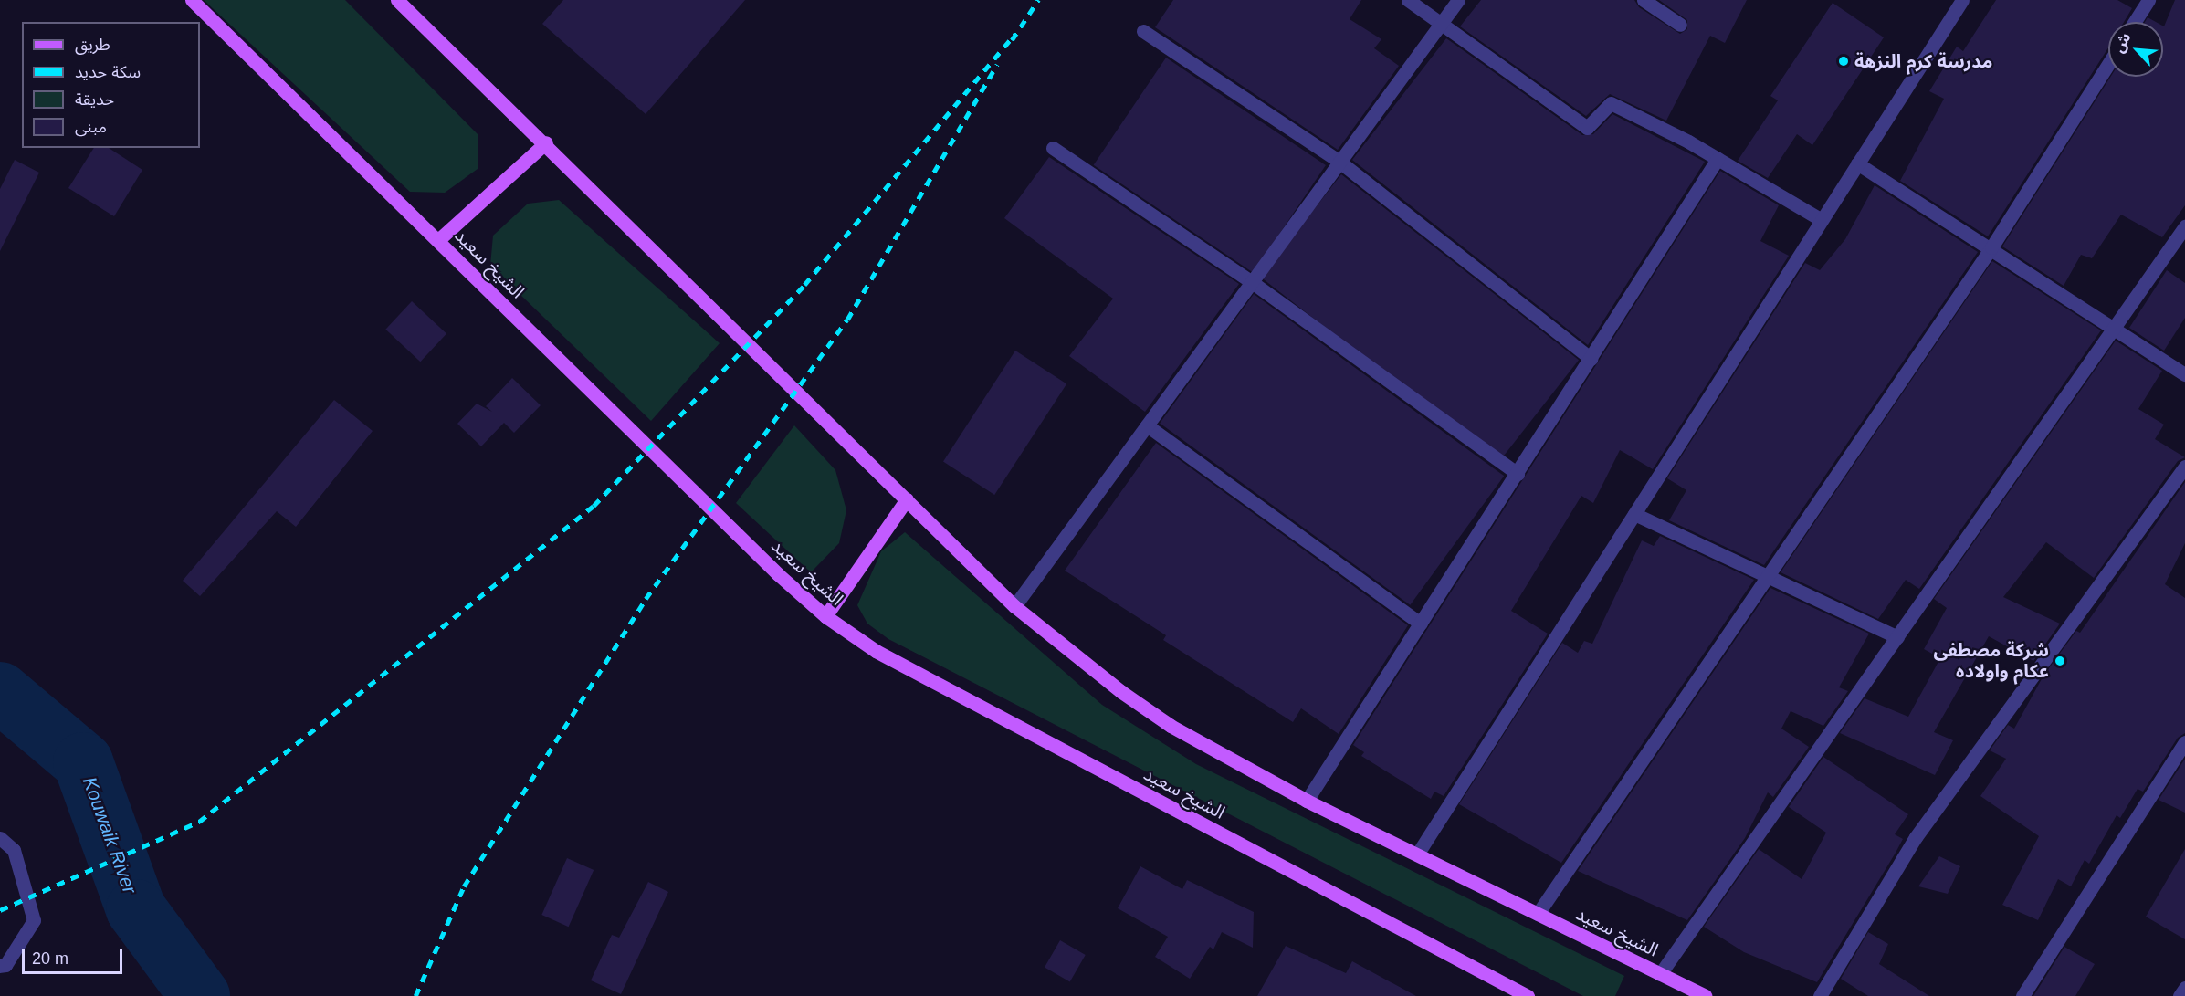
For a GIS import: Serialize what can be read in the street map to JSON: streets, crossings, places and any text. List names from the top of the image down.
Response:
{
  "streets": {
    "main road": ["الشيخ سعيد"]
  },
  "water": ["Kouwaik River"],
  "places": ["مدرسة كرم النزهة", "شركة مصطفى عكام واولاده"],
  "legend": [
    "طريق",
    "سكة حديد",
    "حديقة",
    "مبنى"
  ],
  "scale_bar": "20 m",
  "north": "top left"
}
